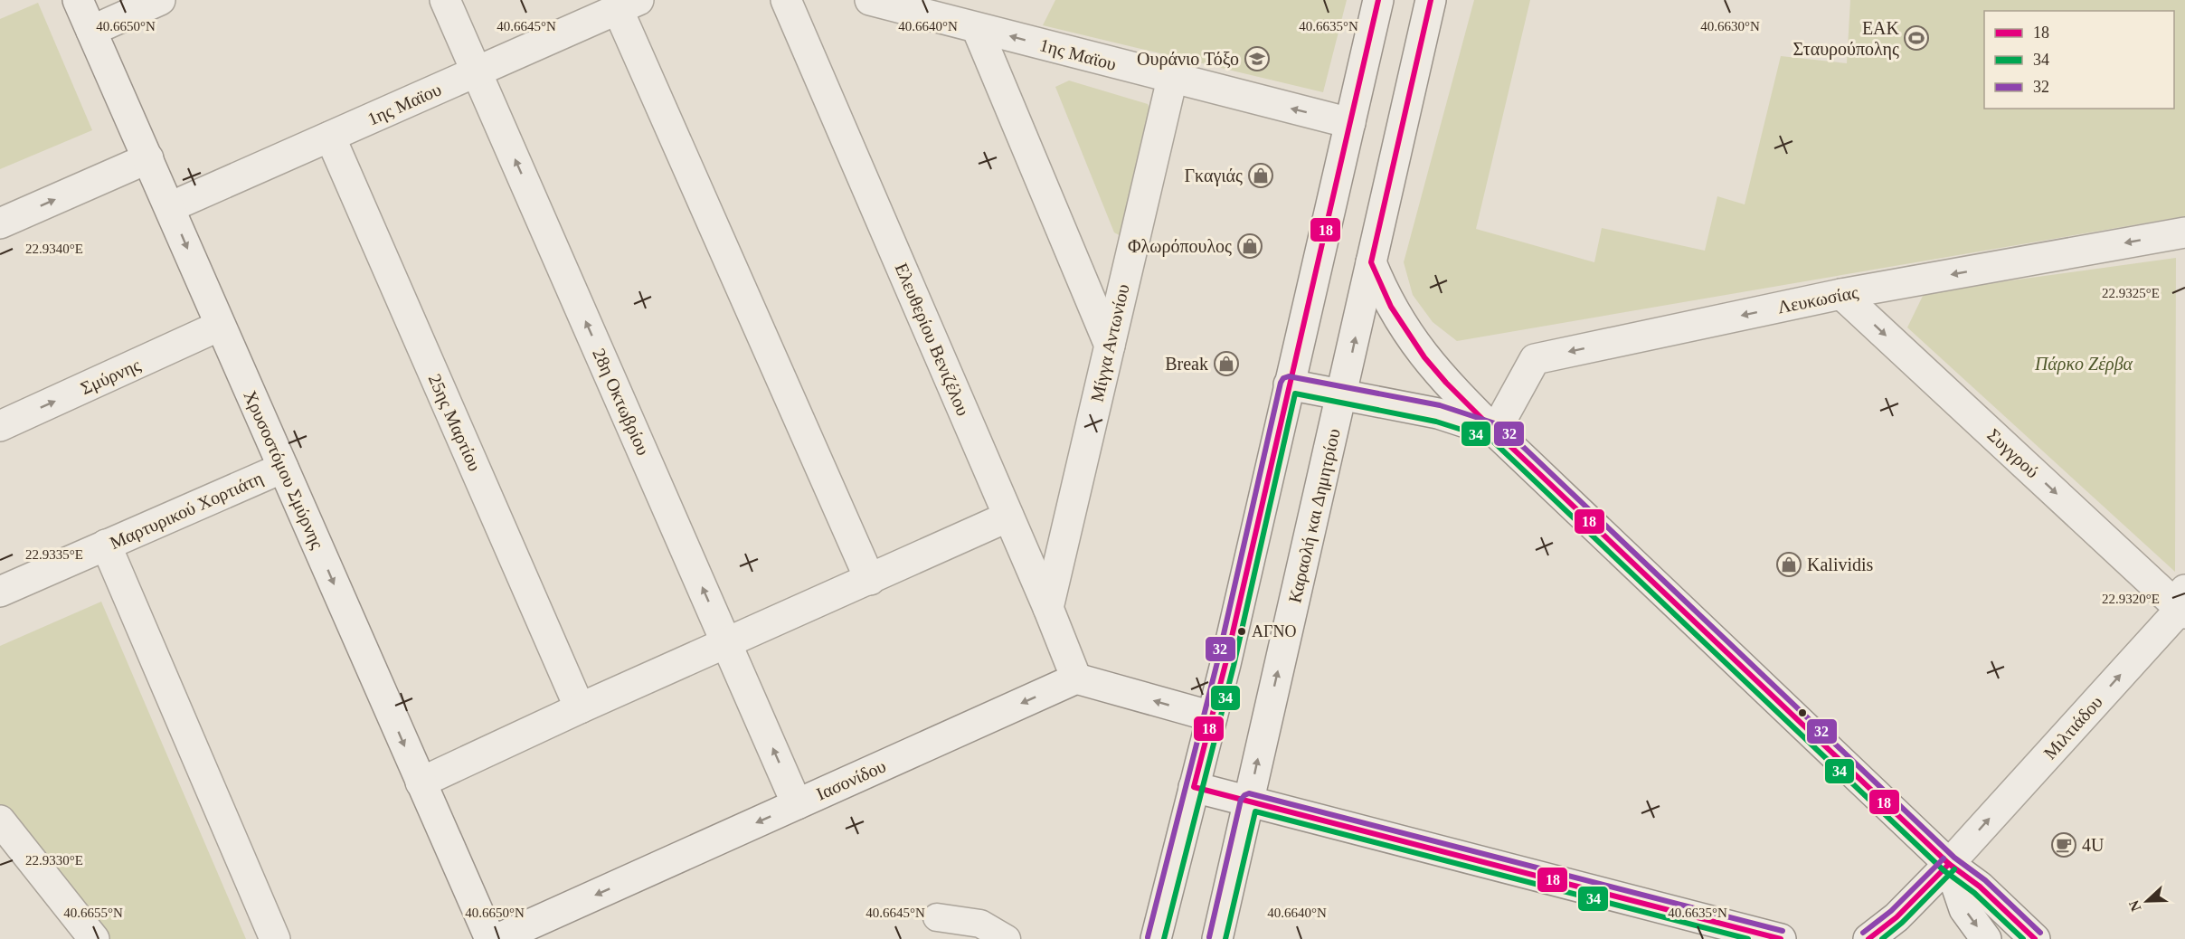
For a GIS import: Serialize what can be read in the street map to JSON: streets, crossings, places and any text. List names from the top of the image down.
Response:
{
  "streets": {
    "street": [
      "1ης Μαϊου",
      "Λευκωσίας",
      "Ελευθερίου Βενιζέλου",
      "Μίγγα Αντωνίου",
      "Σμύρνης",
      "28η Οκτωβρίου",
      "25ης Μαρτίου",
      "Συγγρού",
      "Χρυσοστόμου Σμύρνης",
      "Μαρτυρικού Χορτιάτη",
      "Καραολή και Δημητρίου",
      "Μιλτιάδου",
      "Ιασονίδου"
    ]
  },
  "crossings": [
    ["1ης Μαϊου", "Μίγγα Αντωνίου"],
    ["1ης Μαϊου", "28η Οκτωβρίου"],
    ["1ης Μαϊου", "25ης Μαρτίου"],
    ["1ης Μαϊου", "Χρυσοστόμου Σμύρνης"],
    ["Λευκωσίας", "Συγγρού"],
    ["Ελευθερίου Βενιζέλου", "Μίγγα Αντωνίου"],
    ["Ελευθερίου Βενιζέλου", "Ιασονίδου"],
    ["Σμύρνης", "Χρυσοστόμου Σμύρνης"],
    ["28η Οκτωβρίου", "Ιασονίδου"],
    ["Συγγρού", "Μιλτιάδου"],
    ["Χρυσοστόμου Σμύρνης", "Μαρτυρικού Χορτιάτη"]
  ],
  "one_way": [
    "1ης Μαϊου",
    "Λευκωσίας",
    "Συγγρού",
    "Μιλτιάδου"
  ],
  "parks": ["Πάρκο Ζέρβα"],
  "places": {
    "sports": ["EAK Σταυρούπολης"],
    "school or university": ["Ουράνιο Τόξο"],
    "shop": [
      "Γκαγιάς",
      "Φλωρόπουλος",
      "Break",
      "Kalividis"
    ],
    "other": ["ΑΓΝΟ"],
    "cafe": ["4U"]
  },
  "lines": ["transit line 18", "transit line 32", "transit line 34"],
  "legend": ["18", "34", "32"],
  "north": "left",
  "coordinates": [
    "40.6650°N",
    "40.6645°N",
    "40.6640°N",
    "40.6635°N",
    "40.6630°N",
    "22.9340°E",
    "22.9325°E",
    "22.9335°E",
    "22.9320°E",
    "22.9330°E",
    "40.6655°N"
  ]
}
